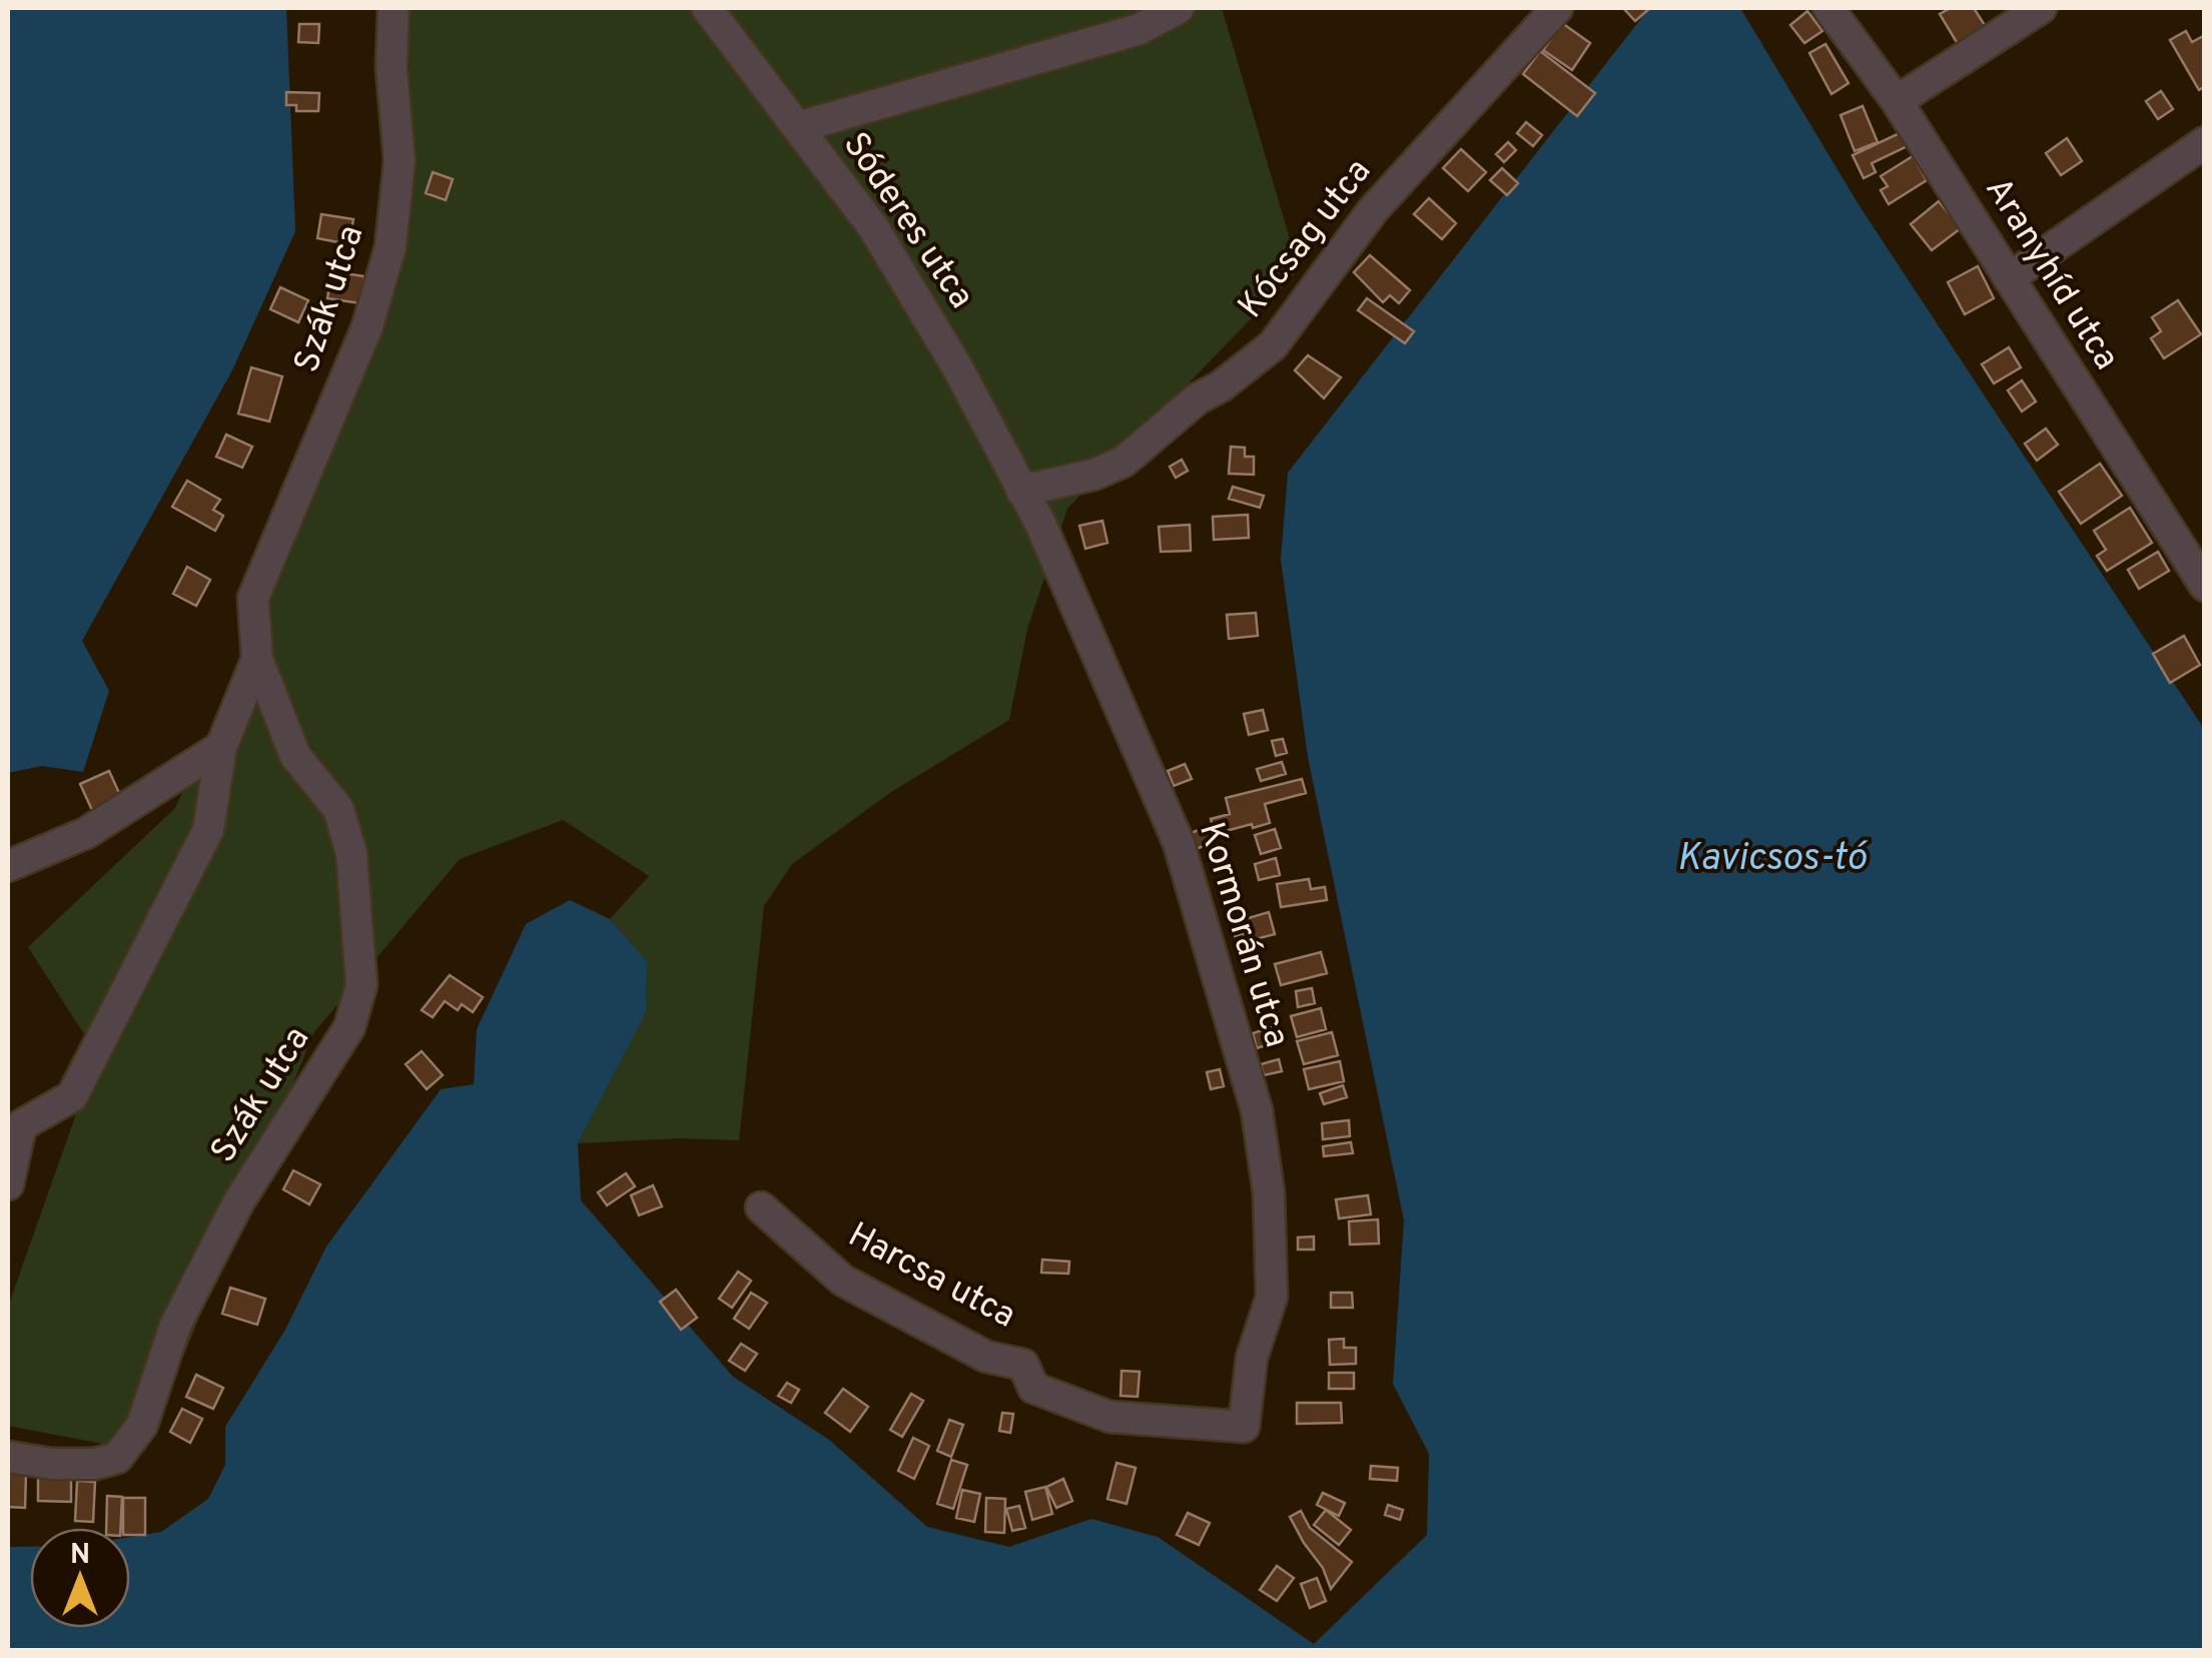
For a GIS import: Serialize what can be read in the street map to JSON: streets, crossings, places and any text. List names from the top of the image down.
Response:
{
  "streets": {
    "street": [
      "Sóderes utca",
      "Kócsag utca",
      "Aranyhíd utca",
      "Szák utca",
      "Kormorán utca",
      "Harcsa utca"
    ]
  },
  "crossings": [
    ["Sóderes utca", "Kócsag utca"],
    ["Sóderes utca", "Kormorán utca"],
    ["Kócsag utca", "Kormorán utca"],
    ["Kormorán utca", "Harcsa utca"]
  ],
  "water": ["Kavicsos-tó"],
  "north": "top"
}
